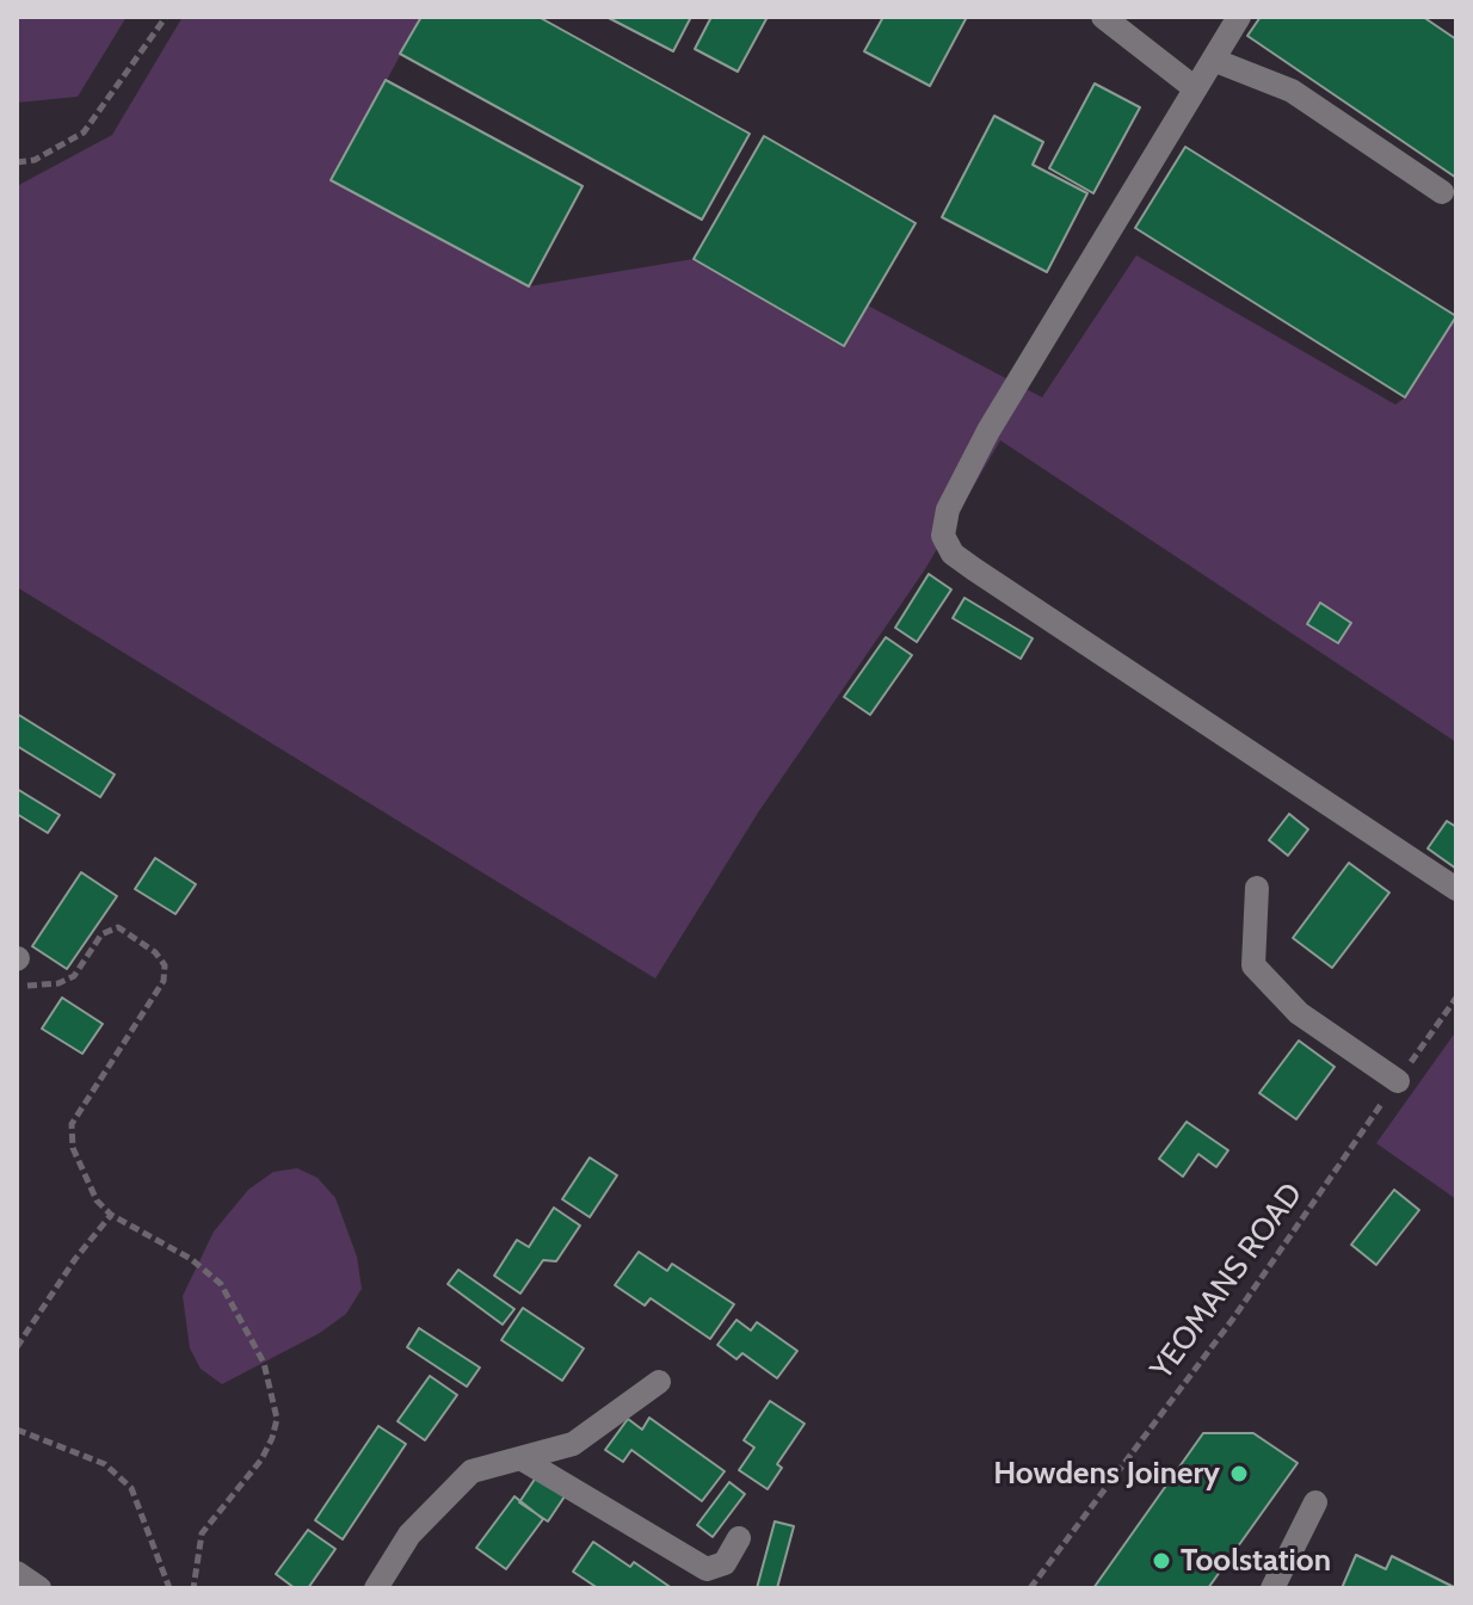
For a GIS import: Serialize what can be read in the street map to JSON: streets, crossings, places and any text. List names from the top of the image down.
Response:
{
  "streets": {
    "path": ["YEOMANS ROAD"]
  },
  "places": ["Howdens Joinery", "Toolstation"]
}
